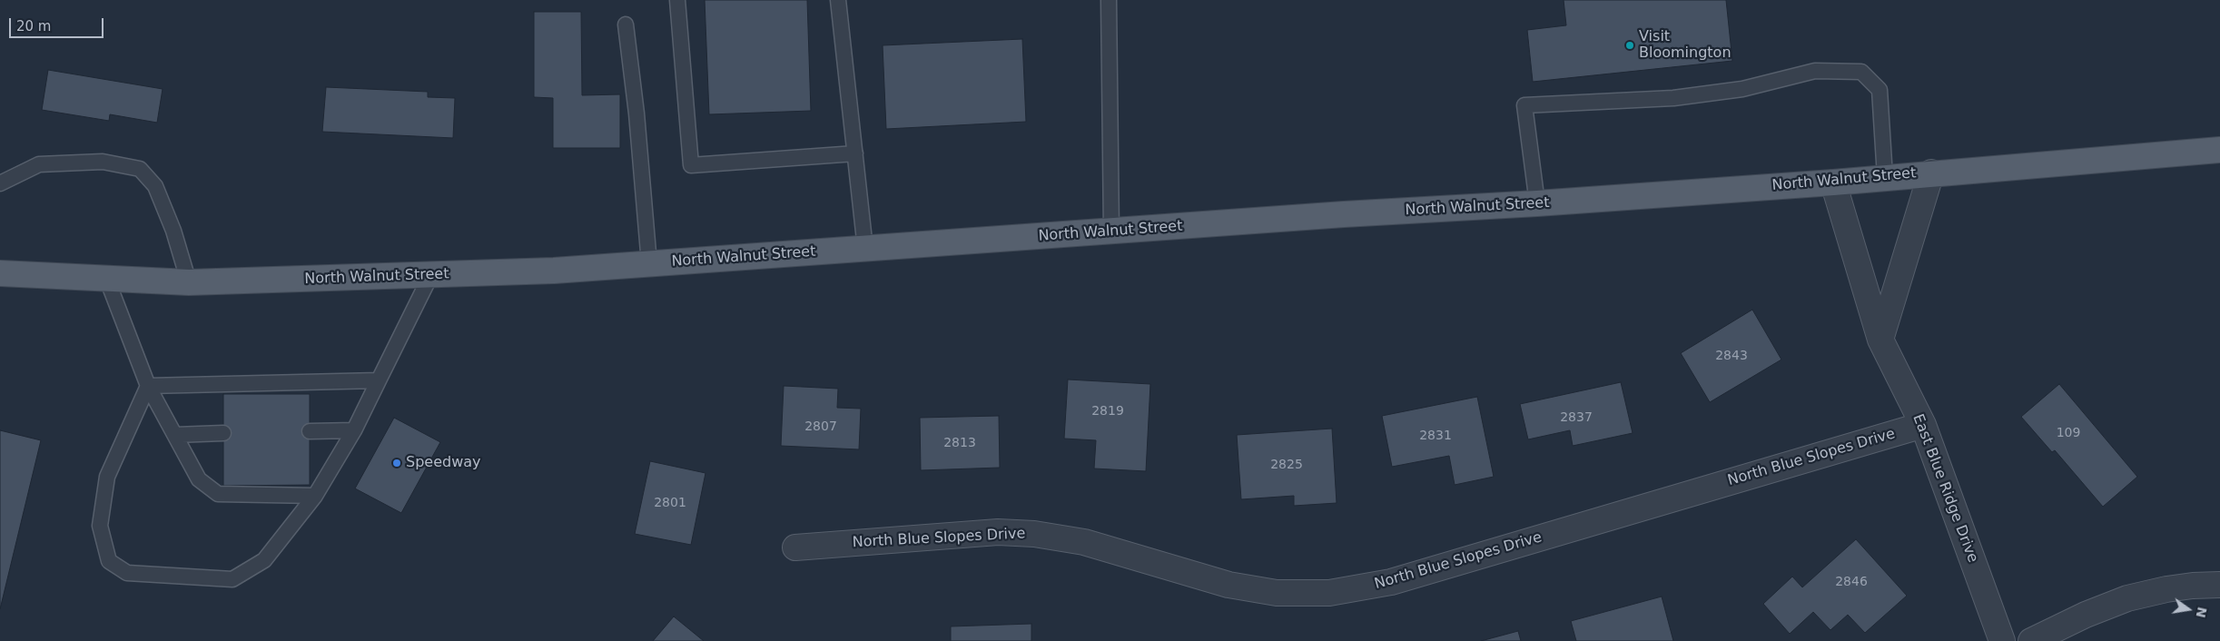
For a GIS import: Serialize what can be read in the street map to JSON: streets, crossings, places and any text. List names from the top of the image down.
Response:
{
  "streets": {
    "main road": ["North Walnut Street"],
    "street": ["North Blue Slopes Drive", "East Blue Ridge Drive"]
  },
  "crossings": [
    ["North Walnut Street", "East Blue Ridge Drive"],
    ["North Blue Slopes Drive", "East Blue Ridge Drive"]
  ],
  "places": ["Visit Bloomington", "Speedway"],
  "house_numbers": [
    "2843",
    "2819",
    "2837",
    "2807",
    "109",
    "2831",
    "2813",
    "2825",
    "2801",
    "2846"
  ],
  "scale_bar": "20 m",
  "north": "right"
}
